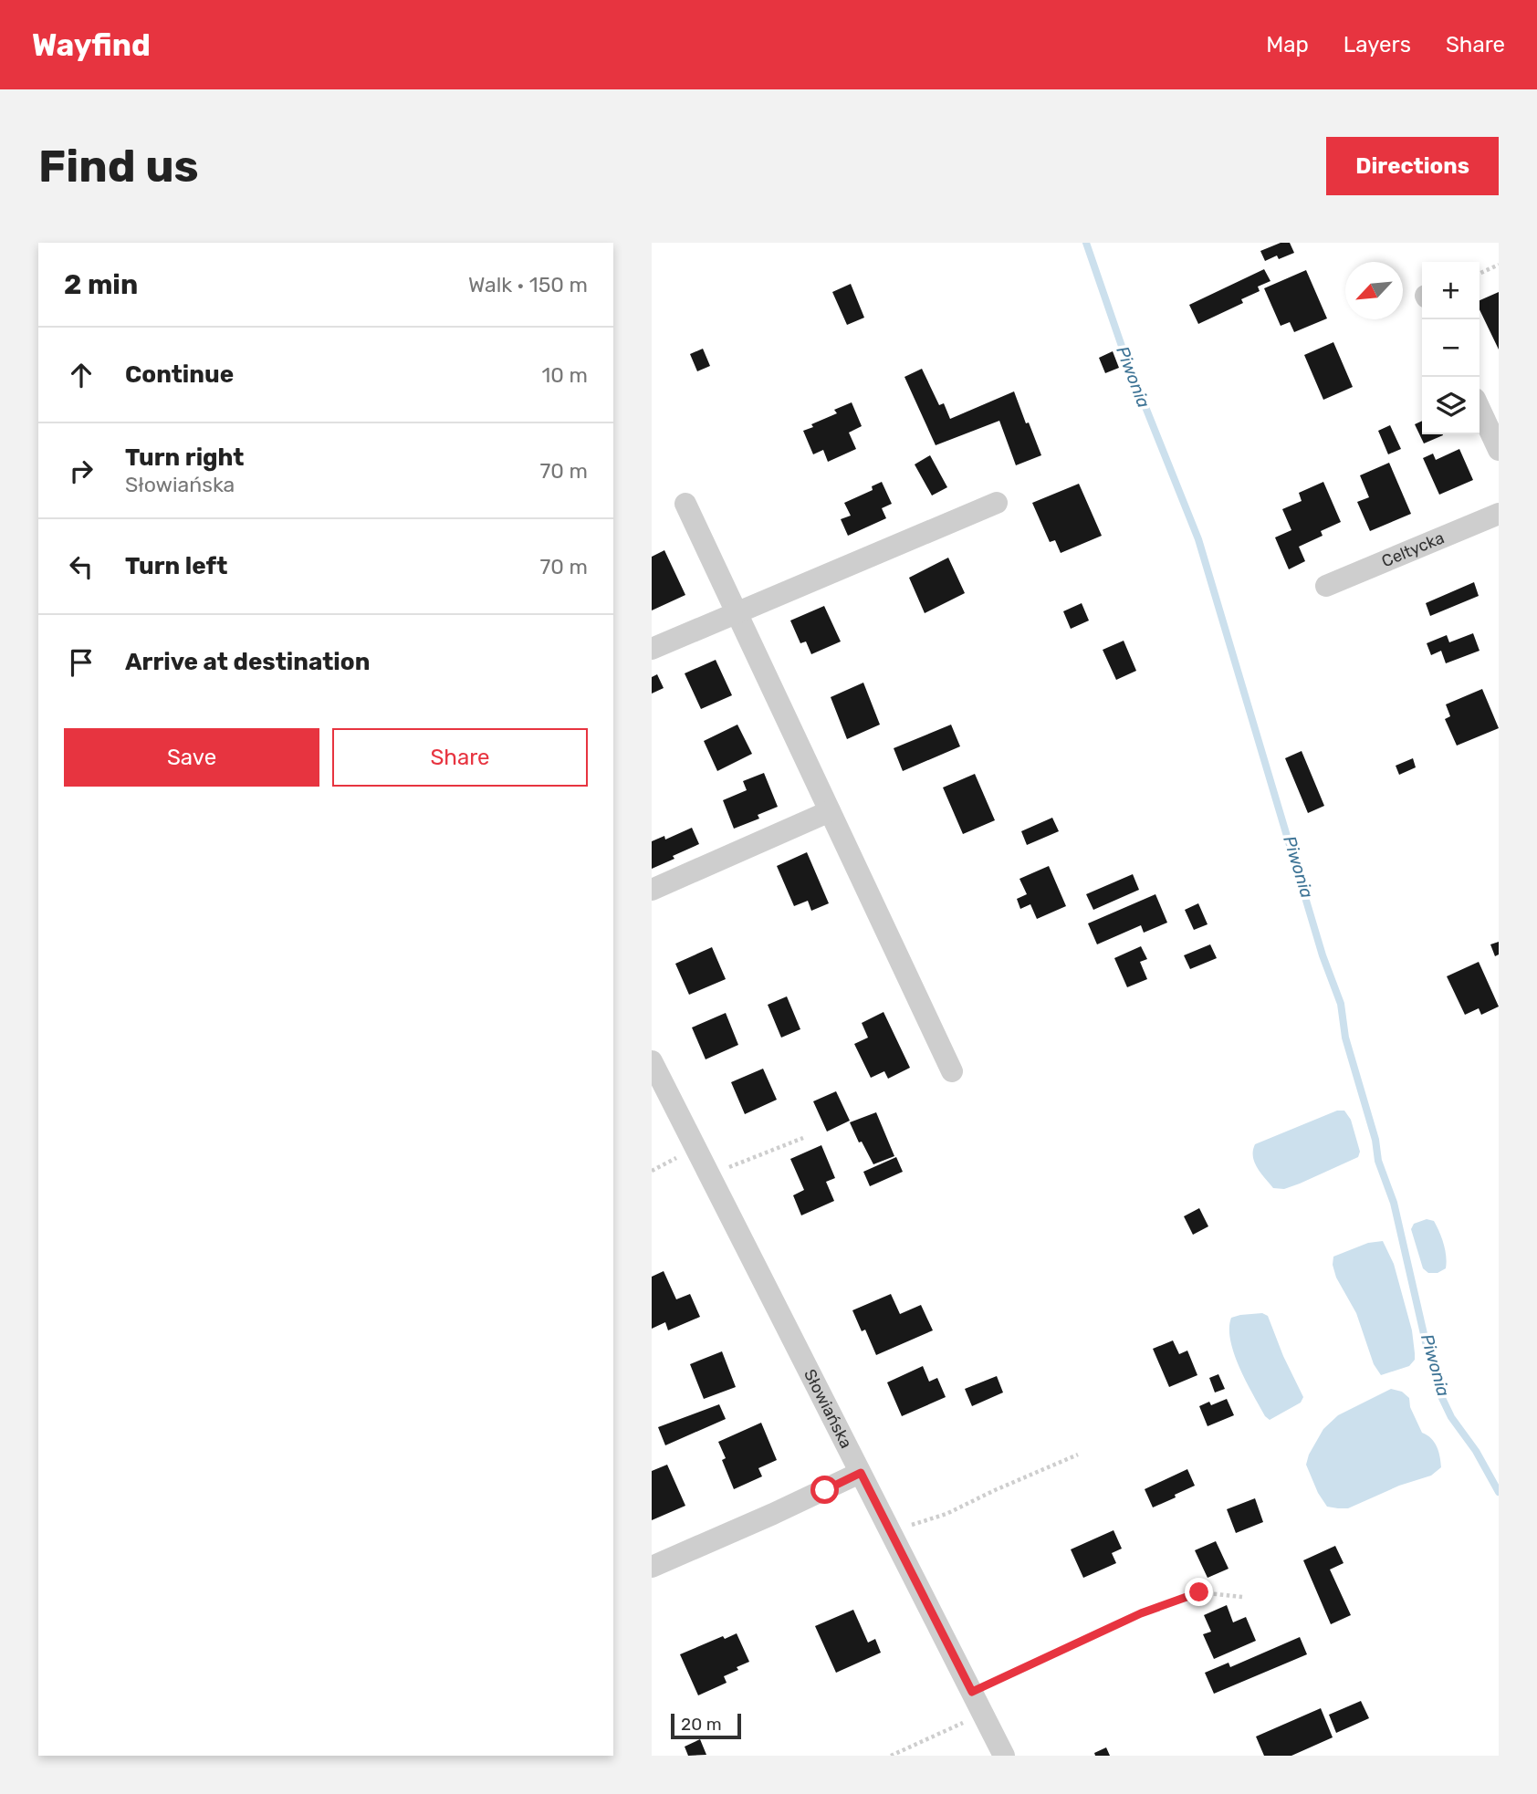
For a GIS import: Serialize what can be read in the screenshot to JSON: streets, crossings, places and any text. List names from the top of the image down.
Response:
{
  "streets": {
    "street": ["Celtycka", "Słowiańska"]
  },
  "water": ["Piwonia"],
  "scale_bar": "20 m",
  "north": "bottom left",
  "page": {
    "header": "Wayfind",
    "nav": ["Map", "Layers", "Share"],
    "buttons": [
      "Directions",
      ["Save", "Share"]
    ],
    "title": "Find us",
    "heading": ["2 min", "Walk · 150 m"],
    "map_buttons": ["+", "−"],
    "list": [
      ["Continue", "10 m"],
      ["Turn right", "Słowiańska", "70 m"],
      ["Turn left", "70 m"],
      "Arrive at destination"
    ],
    "scale": "20 m"
  }
}
